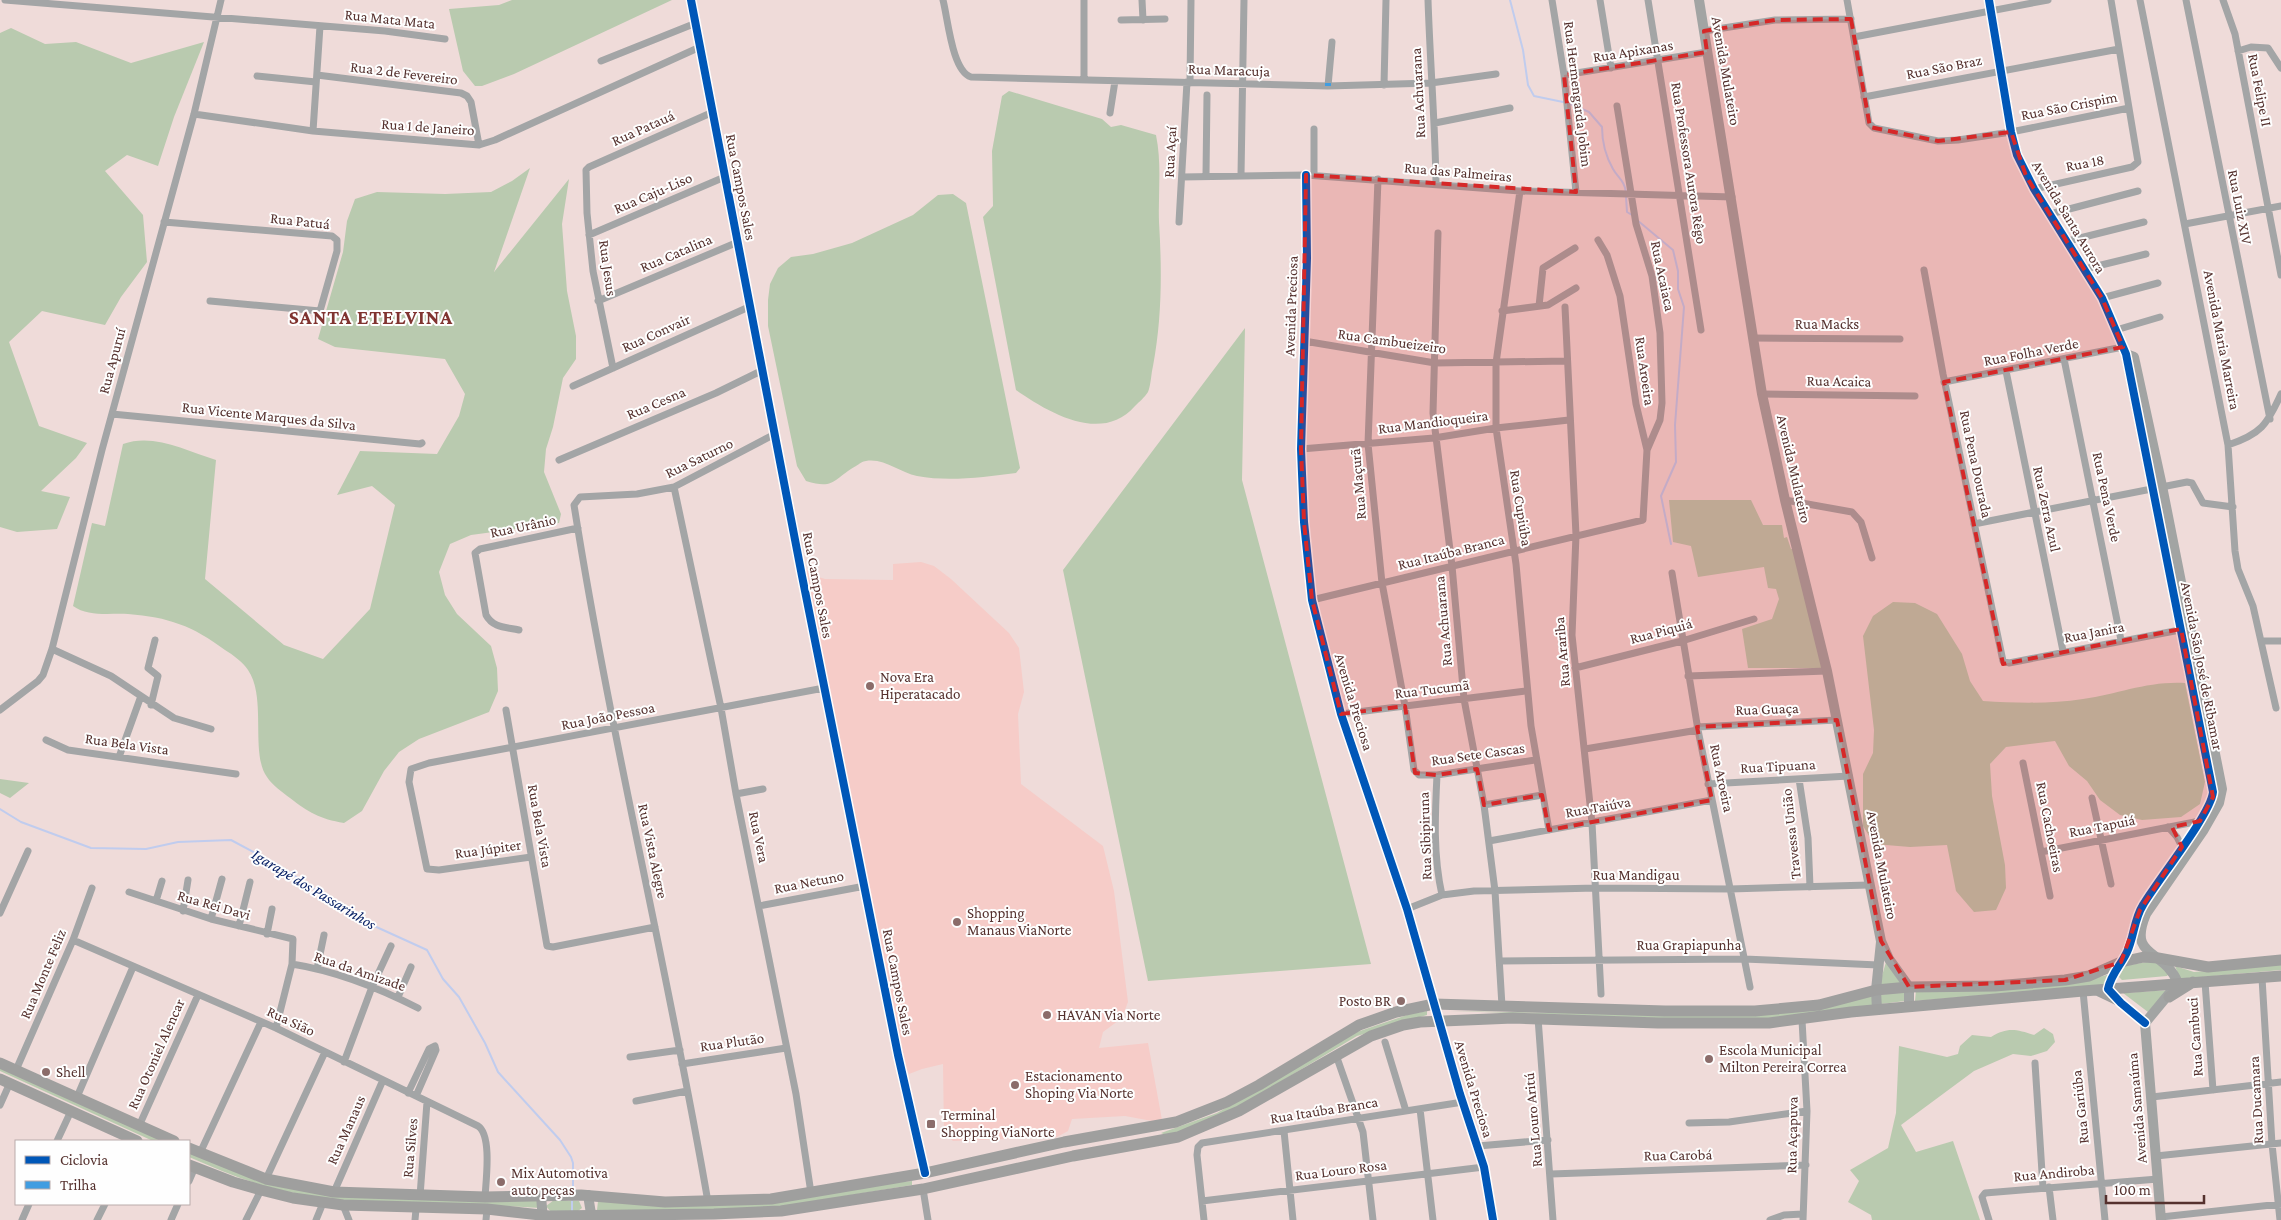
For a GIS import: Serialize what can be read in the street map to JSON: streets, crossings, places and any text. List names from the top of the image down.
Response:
{
  "streets": {
    "street": [
      "Rua Mata Mata",
      "Rua Apixanas",
      "Rua São Braz",
      "Rua Maracuja",
      "Avenida Mulateiro",
      "Rua 2 de Fevereiro",
      "Rua Felipe II",
      "Rua Achuarana",
      "Rua Hermengarda Jobim",
      "Rua São Crispim",
      "Rua 1 de Janeiro",
      "Rua Patauá",
      "Rua Açaí",
      "Rua Professora Aurora Rêgo",
      "Rua 18",
      "Rua das Palmeiras",
      "Rua Campos Sales",
      "Rua Caju-Liso",
      "Rua Luiz XIV",
      "Avenida Santa Aurora",
      "Rua Patuá",
      "Rua Catalina",
      "Rua Jesus",
      "Rua Acaiaca",
      "Avenida Preciosa",
      "Rua Macks",
      "Rua Convair",
      "Avenida Maria Marreira",
      "Rua Cambueizeiro",
      "Rua Folha Verde",
      "Rua Apuruí",
      "Rua Aroeira",
      "Rua Acaica",
      "Rua Cesna",
      "Rua Vicente Marques da Silva",
      "Rua Mandioqueira",
      "Rua Saturno",
      "Rua Pena Dourada",
      "Rua Maçurã",
      "Rua Pena Verde",
      "Rua Cupiúba",
      "Rua Zerra Azul",
      "Rua Urânio",
      "Rua Itaúba Branca",
      "Rua Piquiá",
      "Rua Janira",
      "Rua Arariba",
      "Avenida São José de Ribamar",
      "Rua Tucumã",
      "Rua Guaça",
      "Rua João Pessoa",
      "Rua Bela Vista",
      "Rua Sete Cascas",
      "Rua Tipuana",
      "Rua Taiúva",
      "Rua Tapuiá",
      "Rua Cachoeiras",
      "Travessa União",
      "Rua Sibipiruna",
      "Rua Vera",
      "Rua Júpiter",
      "Rua Vista Alegre",
      "Rua Mandigau",
      "Rua Netuno",
      "Rua Rei Davi",
      "Rua Grapiapunha",
      "Rua da Amizade",
      "Rua Monte Feliz",
      "Rua Sião",
      "Rua Cambuci",
      "Rua Plutão",
      "Rua Otoniel Alencar",
      "Rua Ducamara",
      "Rua Gariúba",
      "Avenida Samaúma",
      "Rua Louro Aritú",
      "Rua Manaus",
      "Rua Açapuva",
      "Rua Silves",
      "Rua Carobá",
      "Rua Louro Rosa",
      "Rua Andiroba"
    ]
  },
  "crossings": [
    ["Rua Mata Mata", "Rua Apuruí"],
    ["Rua Apixanas", "Avenida Mulateiro"],
    ["Rua Apixanas", "Rua Hermengarda Jobim"],
    ["Rua Apixanas", "Rua Professora Aurora Rêgo"],
    ["Rua São Braz", "Rua São Crispim"],
    ["Rua São Braz", "Avenida Santa Aurora"],
    ["Rua Maracuja", "Rua Achuarana"],
    ["Rua Maracuja", "Rua Açaí"],
    ["Avenida Mulateiro", "Rua das Palmeiras"],
    ["Avenida Mulateiro", "Rua Macks"],
    ["Avenida Mulateiro", "Rua Acaica"],
    ["Avenida Mulateiro", "Rua Guaça"],
    ["Avenida Mulateiro", "Rua Tipuana"],
    ["Avenida Mulateiro", "Rua Mandigau"],
    ["Avenida Mulateiro", "Rua Grapiapunha"],
    ["Rua 2 de Fevereiro", "Rua 1 de Janeiro"],
    ["Rua Achuarana", "Rua das Palmeiras"],
    ["Rua Achuarana", "Rua Cambueizeiro"],
    ["Rua Achuarana", "Rua Mandioqueira"],
    ["Rua Achuarana", "Rua Itaúba Branca"],
    ["Rua Achuarana", "Rua Tucumã"],
    ["Rua Achuarana", "Rua Sete Cascas"],
    ["Rua Achuarana", "Rua Taiúva"],
    ["Rua Achuarana", "Rua Mandigau"],
    ["Rua Achuarana", "Rua Grapiapunha"],
    ["Rua Hermengarda Jobim", "Rua das Palmeiras"],
    ["Rua São Crispim", "Rua 18"],
    ["Rua São Crispim", "Avenida Santa Aurora"],
    ["Rua 1 de Janeiro", "Rua Campos Sales"],
    ["Rua 1 de Janeiro", "Rua Apuruí"],
    ["Rua Patauá", "Rua Campos Sales"],
    ["Rua Patauá", "Rua Jesus"],
    ["Rua Açaí", "Rua das Palmeiras"],
    ["Rua Professora Aurora Rêgo", "Rua das Palmeiras"],
    ["Rua 18", "Avenida Santa Aurora"],
    ["Rua das Palmeiras", "Rua Acaiaca"],
    ["Rua das Palmeiras", "Avenida Preciosa"],
    ["Rua das Palmeiras", "Rua Maçurã"],
    ["Rua das Palmeiras", "Rua Cupiúba"],
    ["Rua Campos Sales", "Rua Caju-Liso"],
    ["Rua Campos Sales", "Rua Catalina"],
    ["Rua Campos Sales", "Rua Convair"],
    ["Rua Campos Sales", "Rua Cesna"],
    ["Rua Campos Sales", "Rua Saturno"],
    ["Rua Campos Sales", "Rua João Pessoa"],
    ["Rua Campos Sales", "Rua Netuno"],
    ["Rua Caju-Liso", "Rua Jesus"],
    ["Avenida Santa Aurora", "Rua Folha Verde"],
    ["Avenida Santa Aurora", "Avenida São José de Ribamar"],
    ["Rua Patuá", "Rua Apuruí"],
    ["Rua Catalina", "Rua Jesus"],
    ["Rua Jesus", "Rua Convair"],
    ["Rua Acaiaca", "Rua Aroeira"],
    ["Avenida Preciosa", "Rua Cambueizeiro"],
    ["Avenida Preciosa", "Rua Mandioqueira"],
    ["Avenida Preciosa", "Rua Itaúba Branca"],
    ["Avenida Preciosa", "Rua Tucumã"],
    ["Avenida Preciosa", "Rua Mandigau"],
    ["Avenida Preciosa", "Rua Louro Rosa"],
    ["Rua Cambueizeiro", "Rua Maçurã"],
    ["Rua Cambueizeiro", "Rua Cupiúba"],
    ["Rua Cambueizeiro", "Rua Arariba"],
    ["Rua Folha Verde", "Rua Pena Dourada"],
    ["Rua Folha Verde", "Rua Pena Verde"],
    ["Rua Folha Verde", "Rua Zerra Azul"],
    ["Rua Folha Verde", "Avenida São José de Ribamar"],
    ["Rua Apuruí", "Rua Vicente Marques da Silva"],
    ["Rua Apuruí", "Rua Bela Vista"],
    ["Rua Aroeira", "Rua Itaúba Branca"],
    ["Rua Aroeira", "Rua Piquiá"],
    ["Rua Aroeira", "Rua Guaça"],
    ["Rua Aroeira", "Rua Tipuana"],
    ["Rua Aroeira", "Rua Taiúva"],
    ["Rua Aroeira", "Rua Mandigau"],
    ["Rua Aroeira", "Rua Grapiapunha"],
    ["Rua Mandioqueira", "Rua Maçurã"],
    ["Rua Mandioqueira", "Rua Cupiúba"],
    ["Rua Mandioqueira", "Rua Arariba"],
    ["Rua Saturno", "Rua Vera"],
    ["Rua Saturno", "Rua Vista Alegre"],
    ["Rua Pena Dourada", "Rua Janira"],
    ["Rua Maçurã", "Rua Itaúba Branca"],
    ["Rua Maçurã", "Rua Tucumã"],
    ["Rua Maçurã", "Rua Sete Cascas"],
    ["Rua Pena Verde", "Rua Janira"],
    ["Rua Cupiúba", "Rua Itaúba Branca"],
    ["Rua Cupiúba", "Rua Tucumã"],
    ["Rua Cupiúba", "Rua Sete Cascas"],
    ["Rua Cupiúba", "Rua Taiúva"],
    ["Rua Zerra Azul", "Rua Janira"],
    ["Rua Urânio", "Rua Vista Alegre"],
    ["Rua Itaúba Branca", "Rua Arariba"],
    ["Rua Piquiá", "Rua Arariba"],
    ["Rua Janira", "Avenida São José de Ribamar"],
    ["Rua Arariba", "Rua Guaça"],
    ["Rua Arariba", "Rua Taiúva"],
    ["Rua Arariba", "Rua Mandigau"],
    ["Rua Arariba", "Rua Grapiapunha"],
    ["Avenida São José de Ribamar", "Rua Tapuiá"],
    ["Rua João Pessoa", "Rua Bela Vista"],
    ["Rua João Pessoa", "Rua Vera"],
    ["Rua João Pessoa", "Rua Júpiter"],
    ["Rua João Pessoa", "Rua Vista Alegre"],
    ["Rua Bela Vista", "Rua Júpiter"],
    ["Rua Bela Vista", "Rua Vista Alegre"],
    ["Rua Sete Cascas", "Rua Sibipiruna"],
    ["Rua Tipuana", "Travessa União"],
    ["Rua Tapuiá", "Rua Cachoeiras"],
    ["Travessa União", "Rua Mandigau"],
    ["Rua Sibipiruna", "Rua Mandigau"],
    ["Rua Vera", "Rua Netuno"],
    ["Rua Vera", "Rua Plutão"],
    ["Rua Vista Alegre", "Rua Plutão"],
    ["Rua Rei Davi", "Rua da Amizade"],
    ["Rua Monte Feliz", "Rua Sião"],
    ["Rua Sião", "Rua Otoniel Alencar"],
    ["Rua Sião", "Rua Manaus"],
    ["Rua Sião", "Rua Silves"],
    ["Rua Gariúba", "Rua Andiroba"],
    ["Avenida Samaúma", "Rua Andiroba"],
    ["Rua Louro Aritú", "Rua Carobá"],
    ["Rua Açapuva", "Rua Carobá"]
  ],
  "districts": ["SANTA ETELVINA"],
  "water": ["Igarapé dos Passarinhos"],
  "places": {
    "other": [
      "Nova Era Hiperatacado",
      "Shopping Manaus ViaNorte",
      "Posto BR",
      "HAVAN Via Norte",
      "Escola Municipal Milton Pereira Correa",
      "Shell",
      "Estacionamento Shoping Via Norte",
      "Mix Automotiva auto peças"
    ],
    "transit": ["Terminal Shopping ViaNorte"]
  },
  "legend": ["Ciclovia", "Trilha"],
  "scale_bar": "100 m"
}
